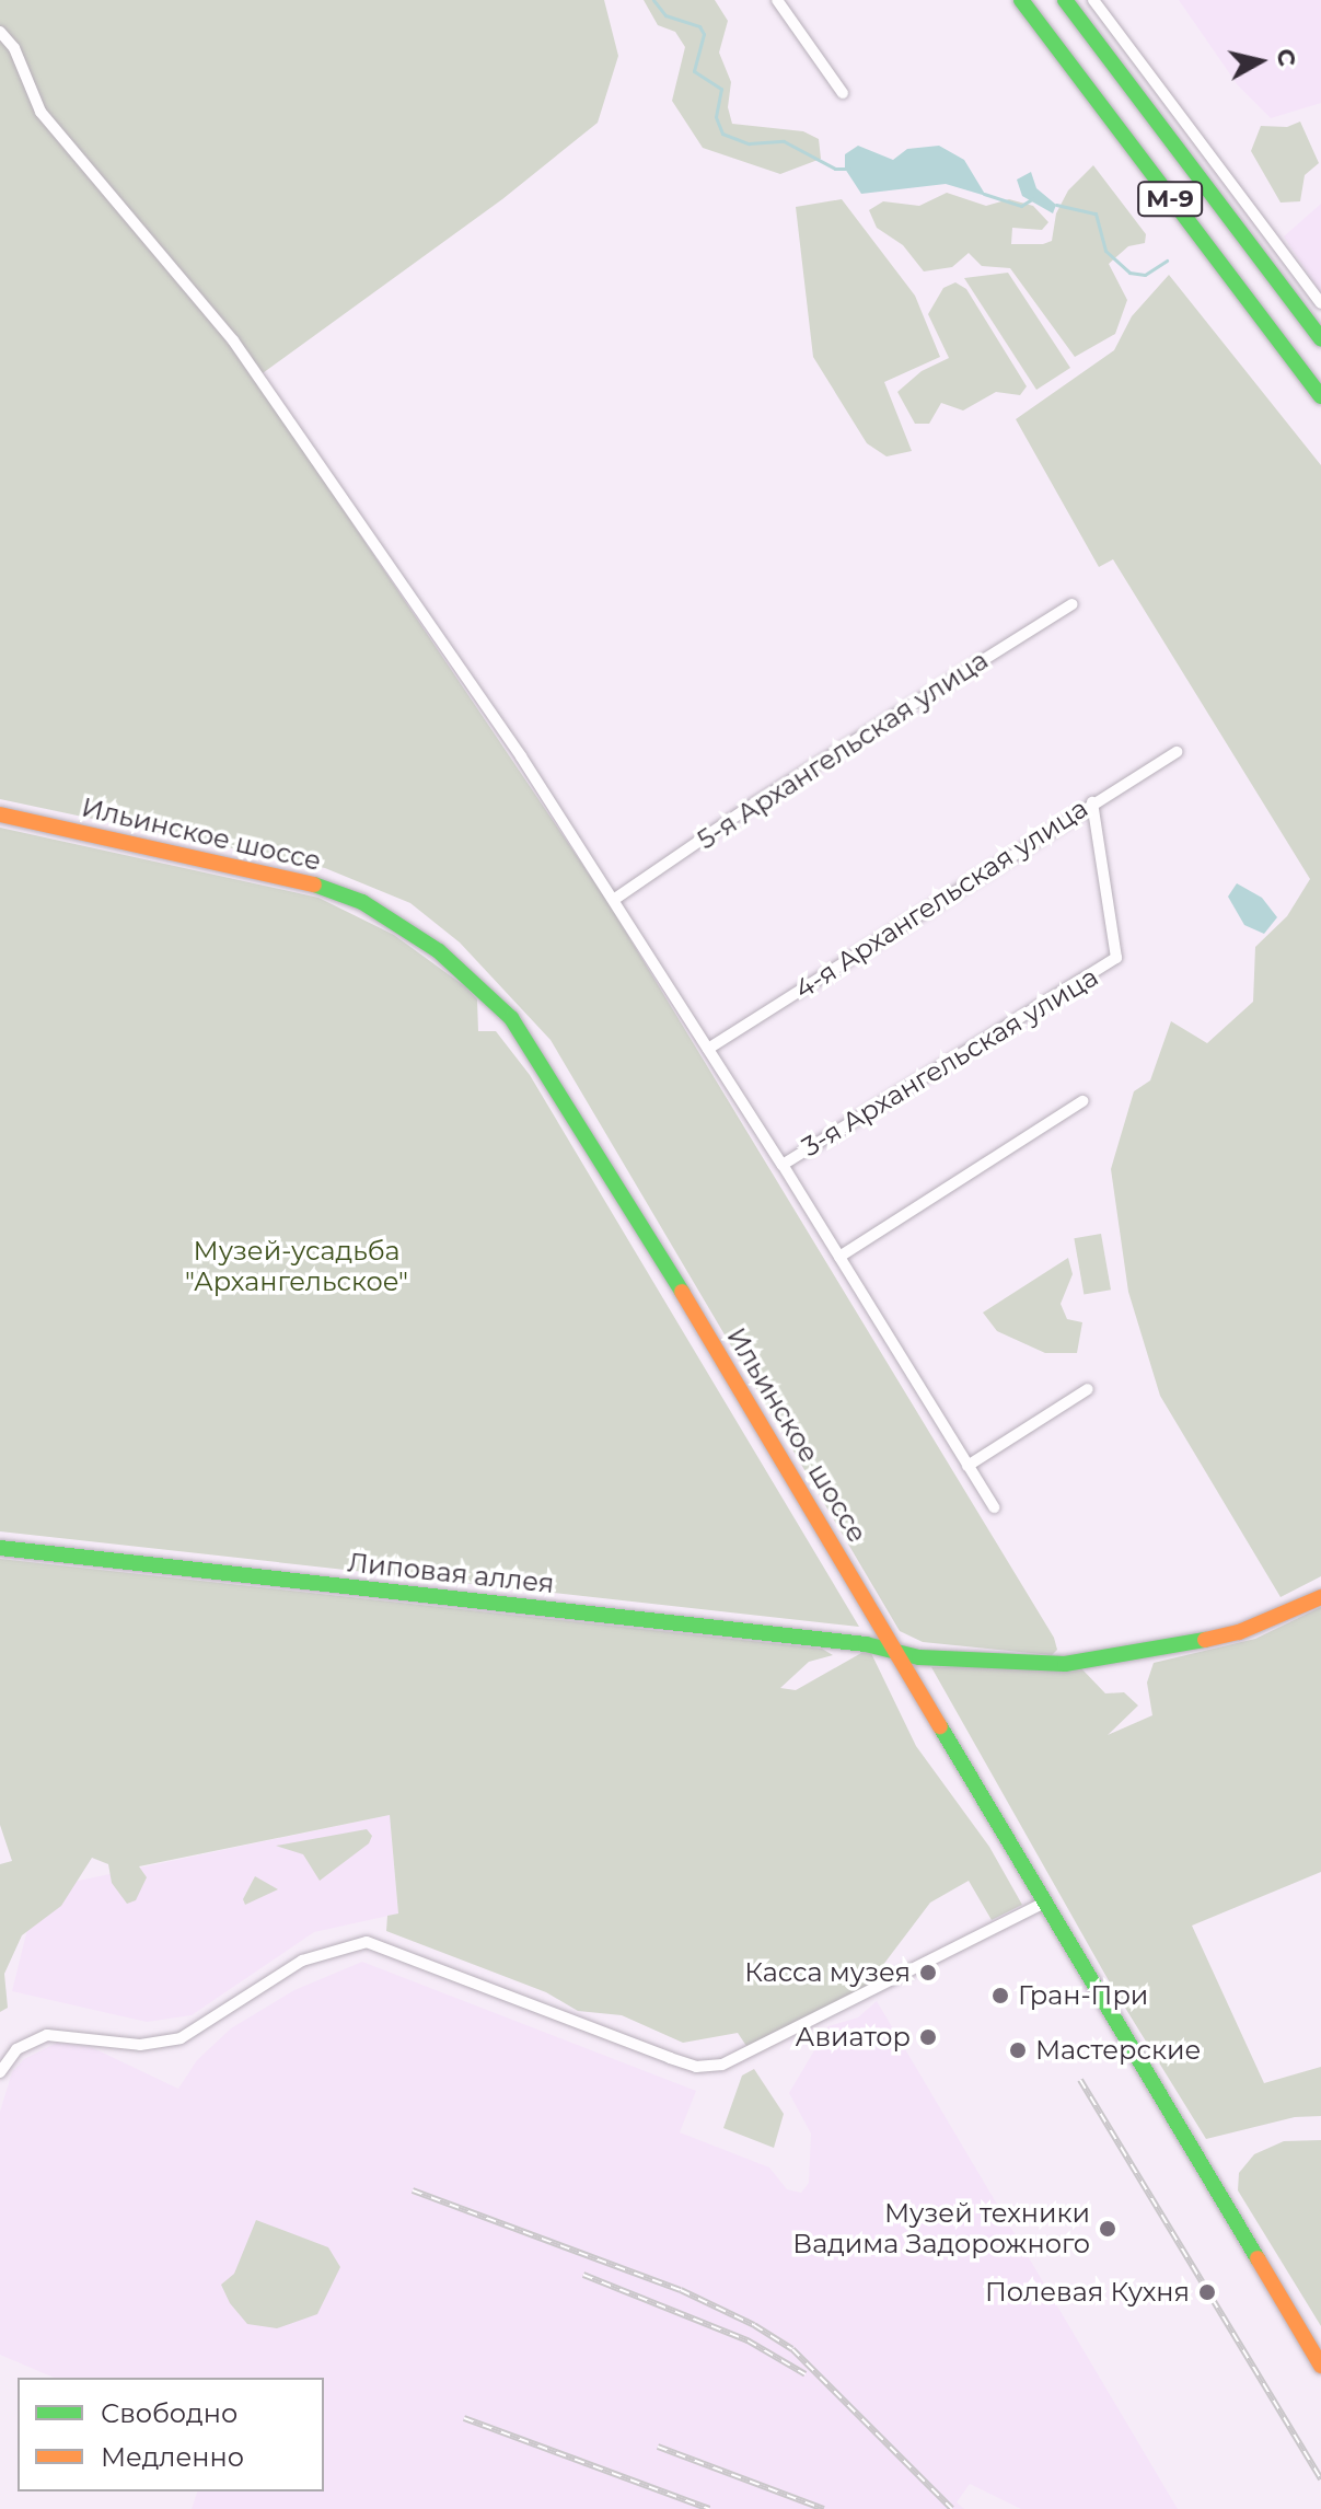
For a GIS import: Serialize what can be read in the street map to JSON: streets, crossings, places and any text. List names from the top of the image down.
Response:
{
  "streets": {
    "main road": ["М-9", "Ильинское шоссе", "Липовая аллея"],
    "street": ["5-я Архангельская улица", "4-я Архангельская улица", "3-я Архангельская улица"]
  },
  "crossings": [
    ["Ильинское шоссе", "Липовая аллея"],
    ["4-я Архангельская улица", "3-я Архангельская улица"]
  ],
  "parks": ["Музей-усадьба \"Архангельское\""],
  "places": [
    "Касса музея",
    "Гран-При",
    "Авиатор",
    "Мастерские",
    "Музей техники Вадима Задорожного",
    "Полевая Кухня"
  ],
  "legend": ["Свободно", "Медленно"],
  "north": "right"
}
